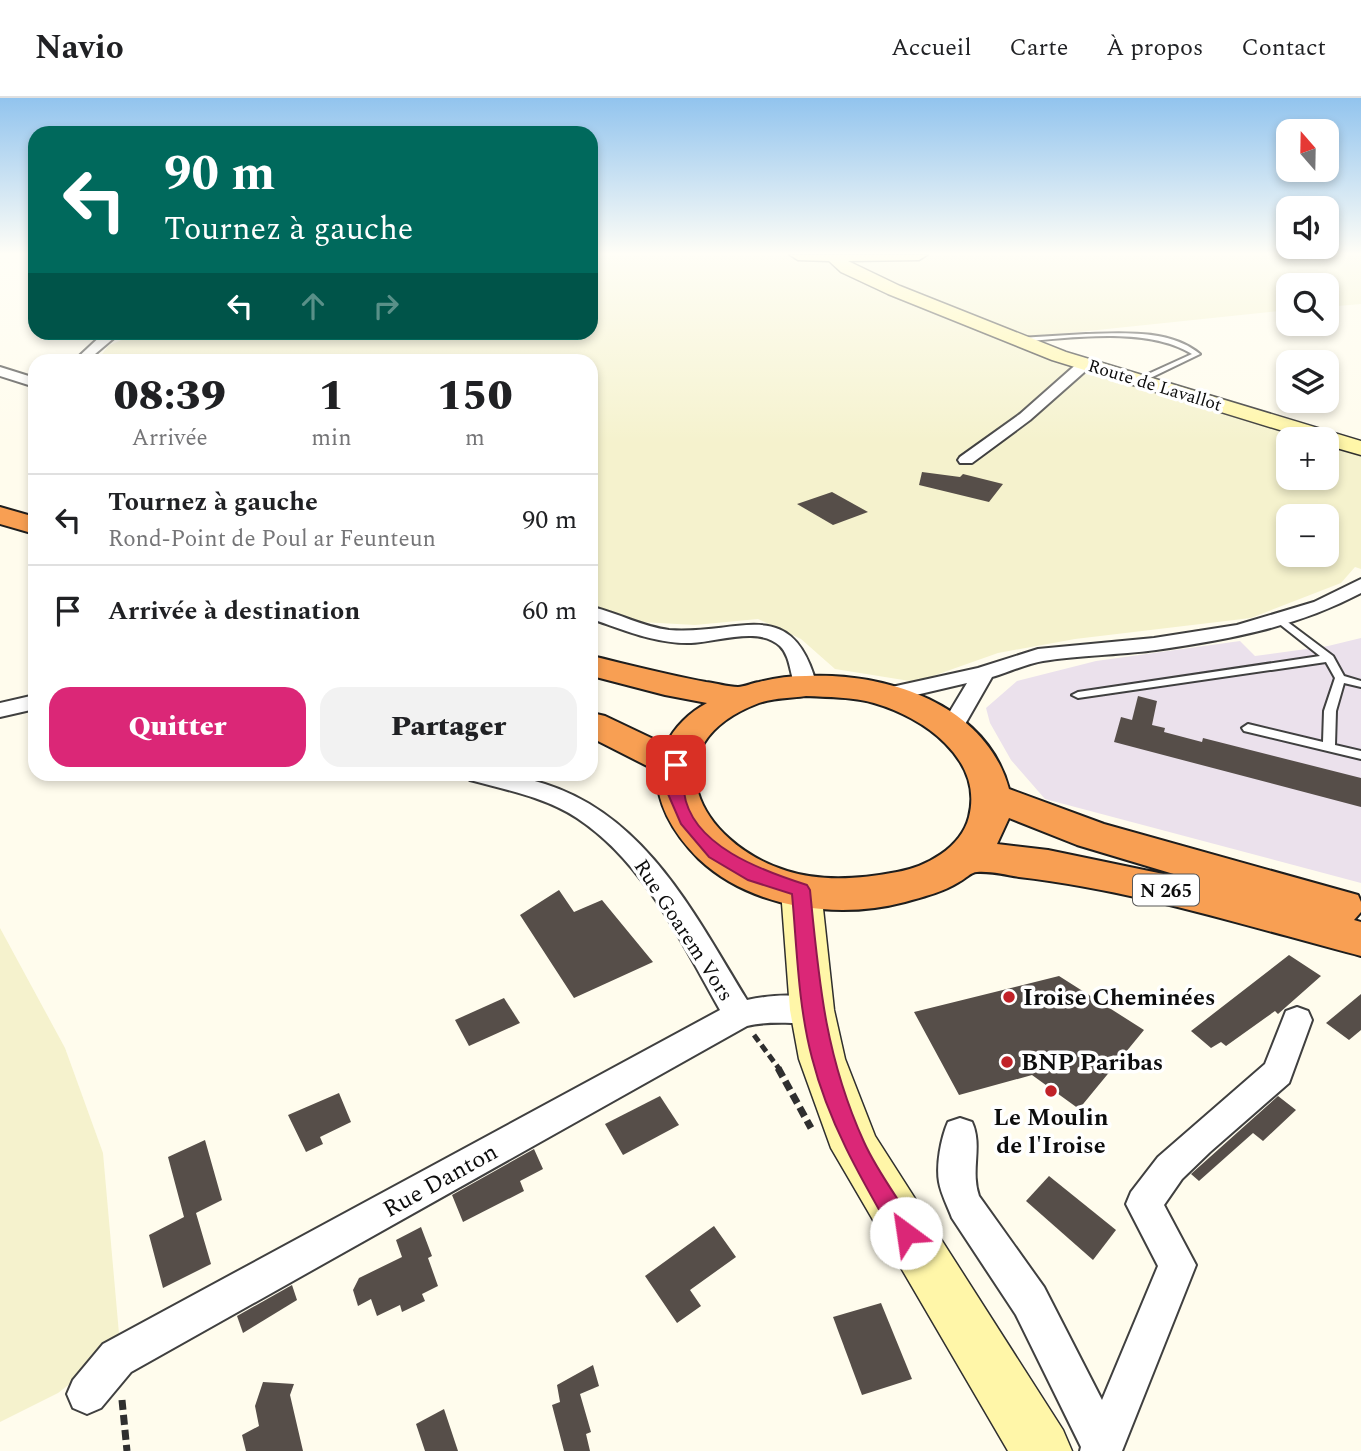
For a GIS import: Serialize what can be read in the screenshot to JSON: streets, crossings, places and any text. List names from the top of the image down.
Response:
{
  "streets": {
    "highway": ["N 265"],
    "street": ["Route de Lavallot", "Rue Goarem Vors", "Rue Danton"]
  },
  "crossings": [
    ["Rue Goarem Vors", "Rue Danton"]
  ],
  "places": ["Iroise Cheminées", "BNP Paribas", "Le Moulin de l'Iroise"],
  "north": "top",
  "page": {
    "header": "Navio",
    "nav": [
      "Accueil",
      "Carte",
      "À propos",
      "Contact"
    ],
    "map_buttons": ["+", "−"],
    "turn": ["90 m", "Tournez à gauche"],
    "eta": [
      "08:39",
      "Arrivée",
      "1",
      "min",
      "150",
      "m"
    ],
    "list": [
      {
        "name": "Tournez à gauche",
        "note": "Rond-Point de Poul ar Feunteun",
        "value": "90 m"
      },
      {
        "name": "Arrivée à destination",
        "value": "60 m"
      }
    ],
    "buttons": ["Quitter", "Partager"]
  }
}
